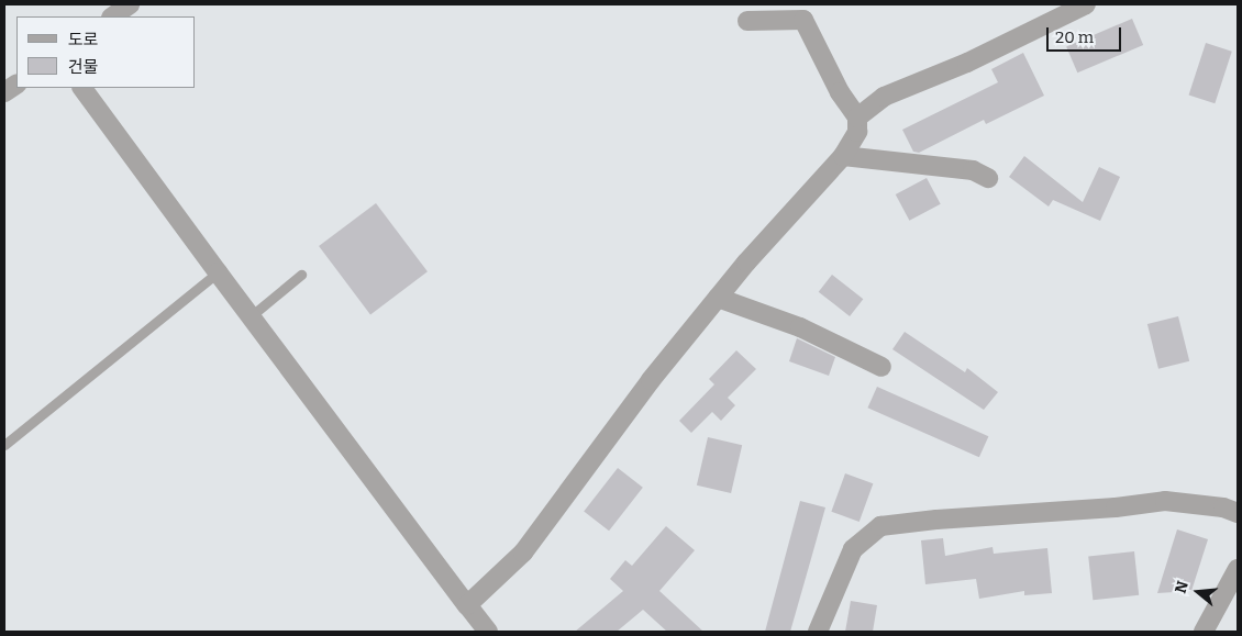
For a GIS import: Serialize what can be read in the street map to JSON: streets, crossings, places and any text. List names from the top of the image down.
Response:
{
  "legend": ["도로", "건물"],
  "scale_bar": "20 m",
  "north": "left"
}
